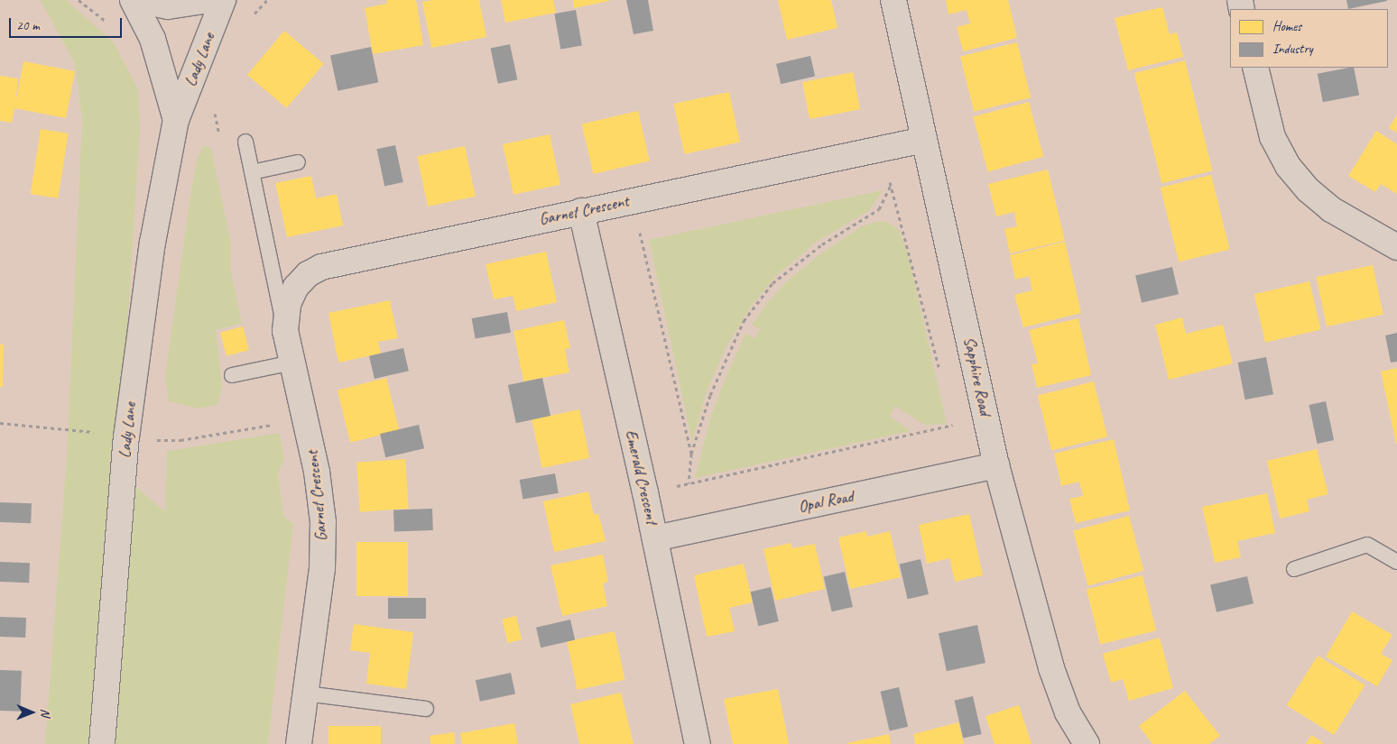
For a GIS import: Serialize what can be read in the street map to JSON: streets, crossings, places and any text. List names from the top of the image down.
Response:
{
  "streets": {
    "street": [
      "Lady Lane",
      "Garnet Crescent",
      "Sapphire Road",
      "Emerald Crescent",
      "Opal Road"
    ]
  },
  "crossings": [
    ["Garnet Crescent", "Sapphire Road"],
    ["Garnet Crescent", "Emerald Crescent"],
    ["Sapphire Road", "Opal Road"],
    ["Emerald Crescent", "Opal Road"]
  ],
  "legend": ["Homes", "Industry"],
  "scale_bar": "20 m",
  "north": "right"
}
